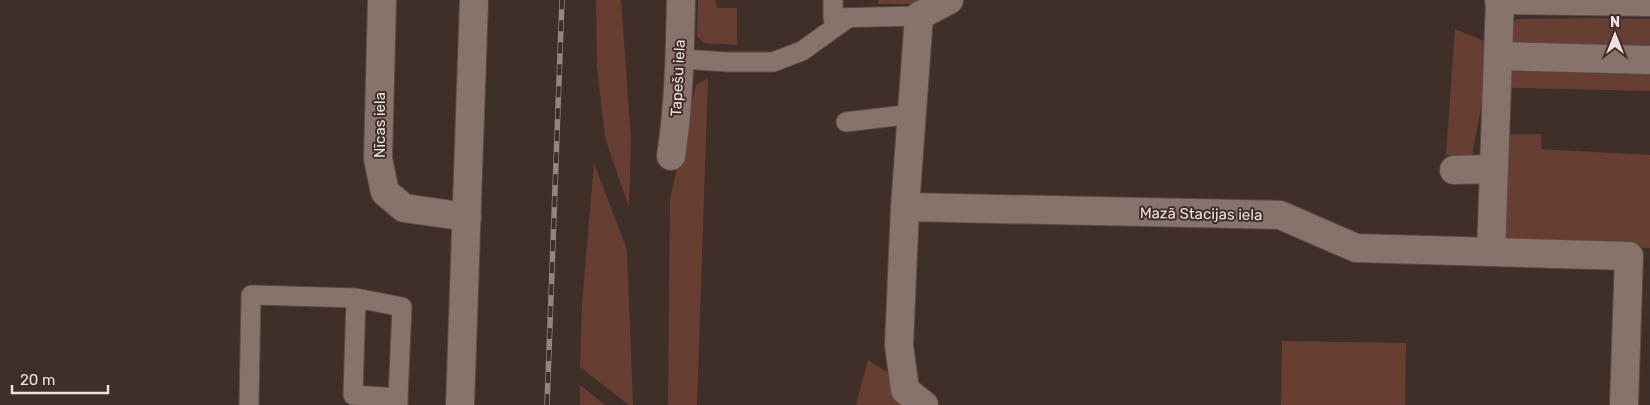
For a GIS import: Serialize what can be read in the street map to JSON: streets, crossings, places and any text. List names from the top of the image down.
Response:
{
  "streets": {
    "street": ["Tapešu iela", "Nīcas iela", "Mazā Stacijas iela"]
  },
  "scale_bar": "20 m",
  "north": "top"
}
